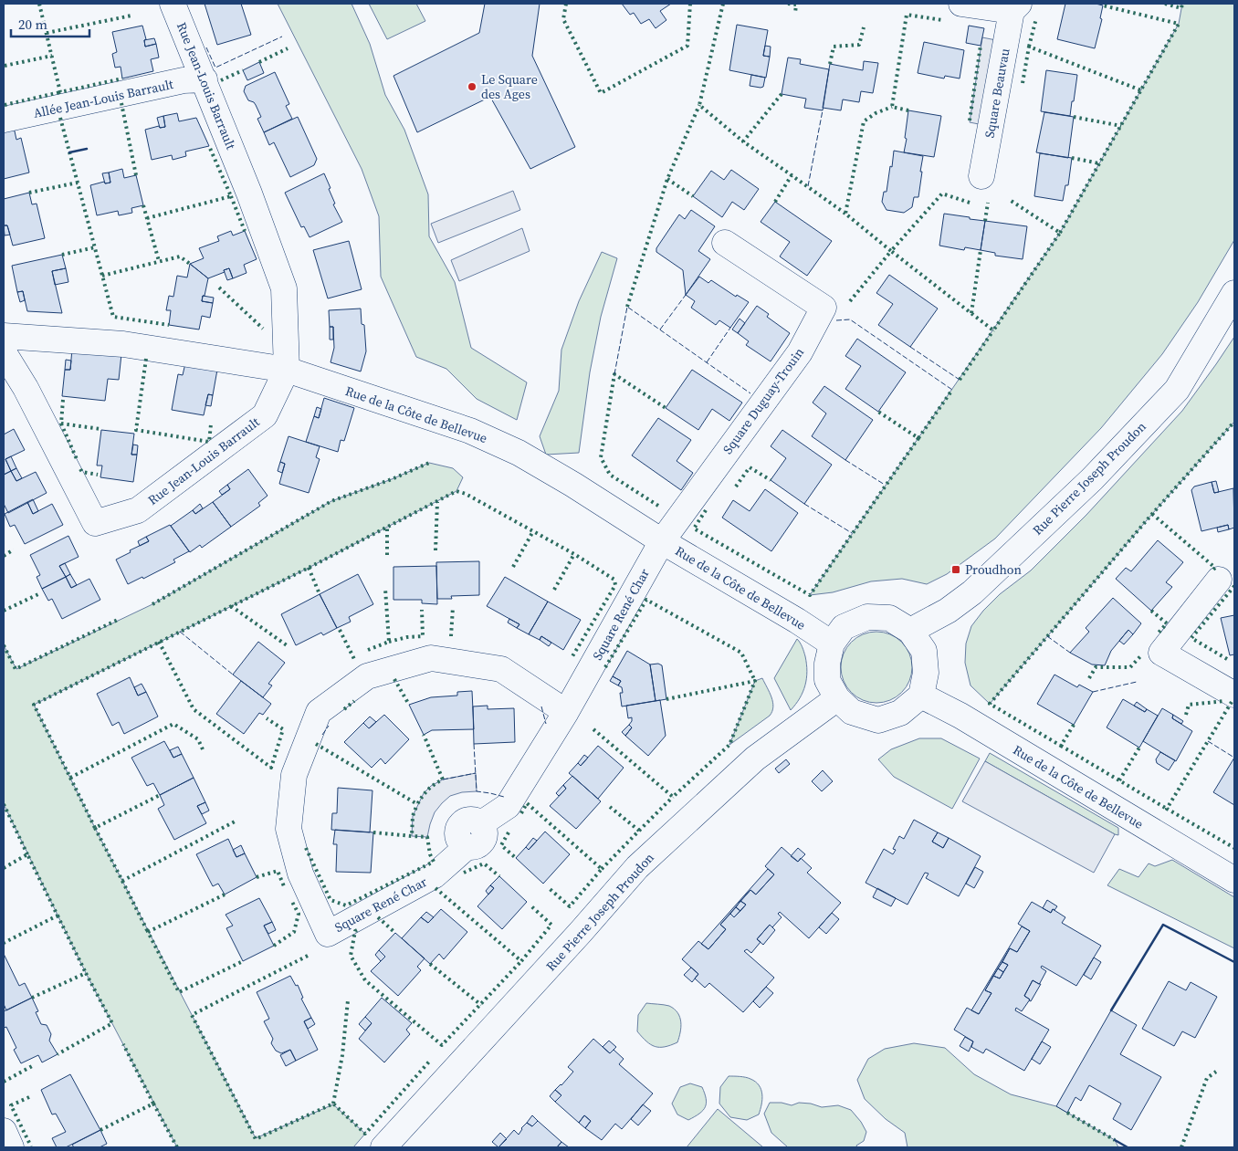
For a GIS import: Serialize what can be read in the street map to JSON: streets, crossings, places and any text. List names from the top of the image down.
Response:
{
  "streets": {
    "street": [
      "Rue Jean-Louis Barrault",
      "Square Beauvau",
      "Allée Jean-Louis Barrault",
      "Square Duguay-Trouin",
      "Rue de la Côte de Bellevue",
      "Rue Pierre Joseph Proudon",
      "Square René Char"
    ]
  },
  "crossings": [
    ["Rue Jean-Louis Barrault", "Allée Jean-Louis Barrault"],
    ["Rue Jean-Louis Barrault", "Rue de la Côte de Bellevue"],
    ["Square Duguay-Trouin", "Rue de la Côte de Bellevue"],
    ["Square Duguay-Trouin", "Square René Char"],
    ["Rue de la Côte de Bellevue", "Rue Pierre Joseph Proudon"],
    ["Rue de la Côte de Bellevue", "Square René Char"]
  ],
  "places": {
    "other": ["Le Square des Ages"],
    "transit": ["Proudhon"]
  },
  "scale_bar": "20 m"
}
